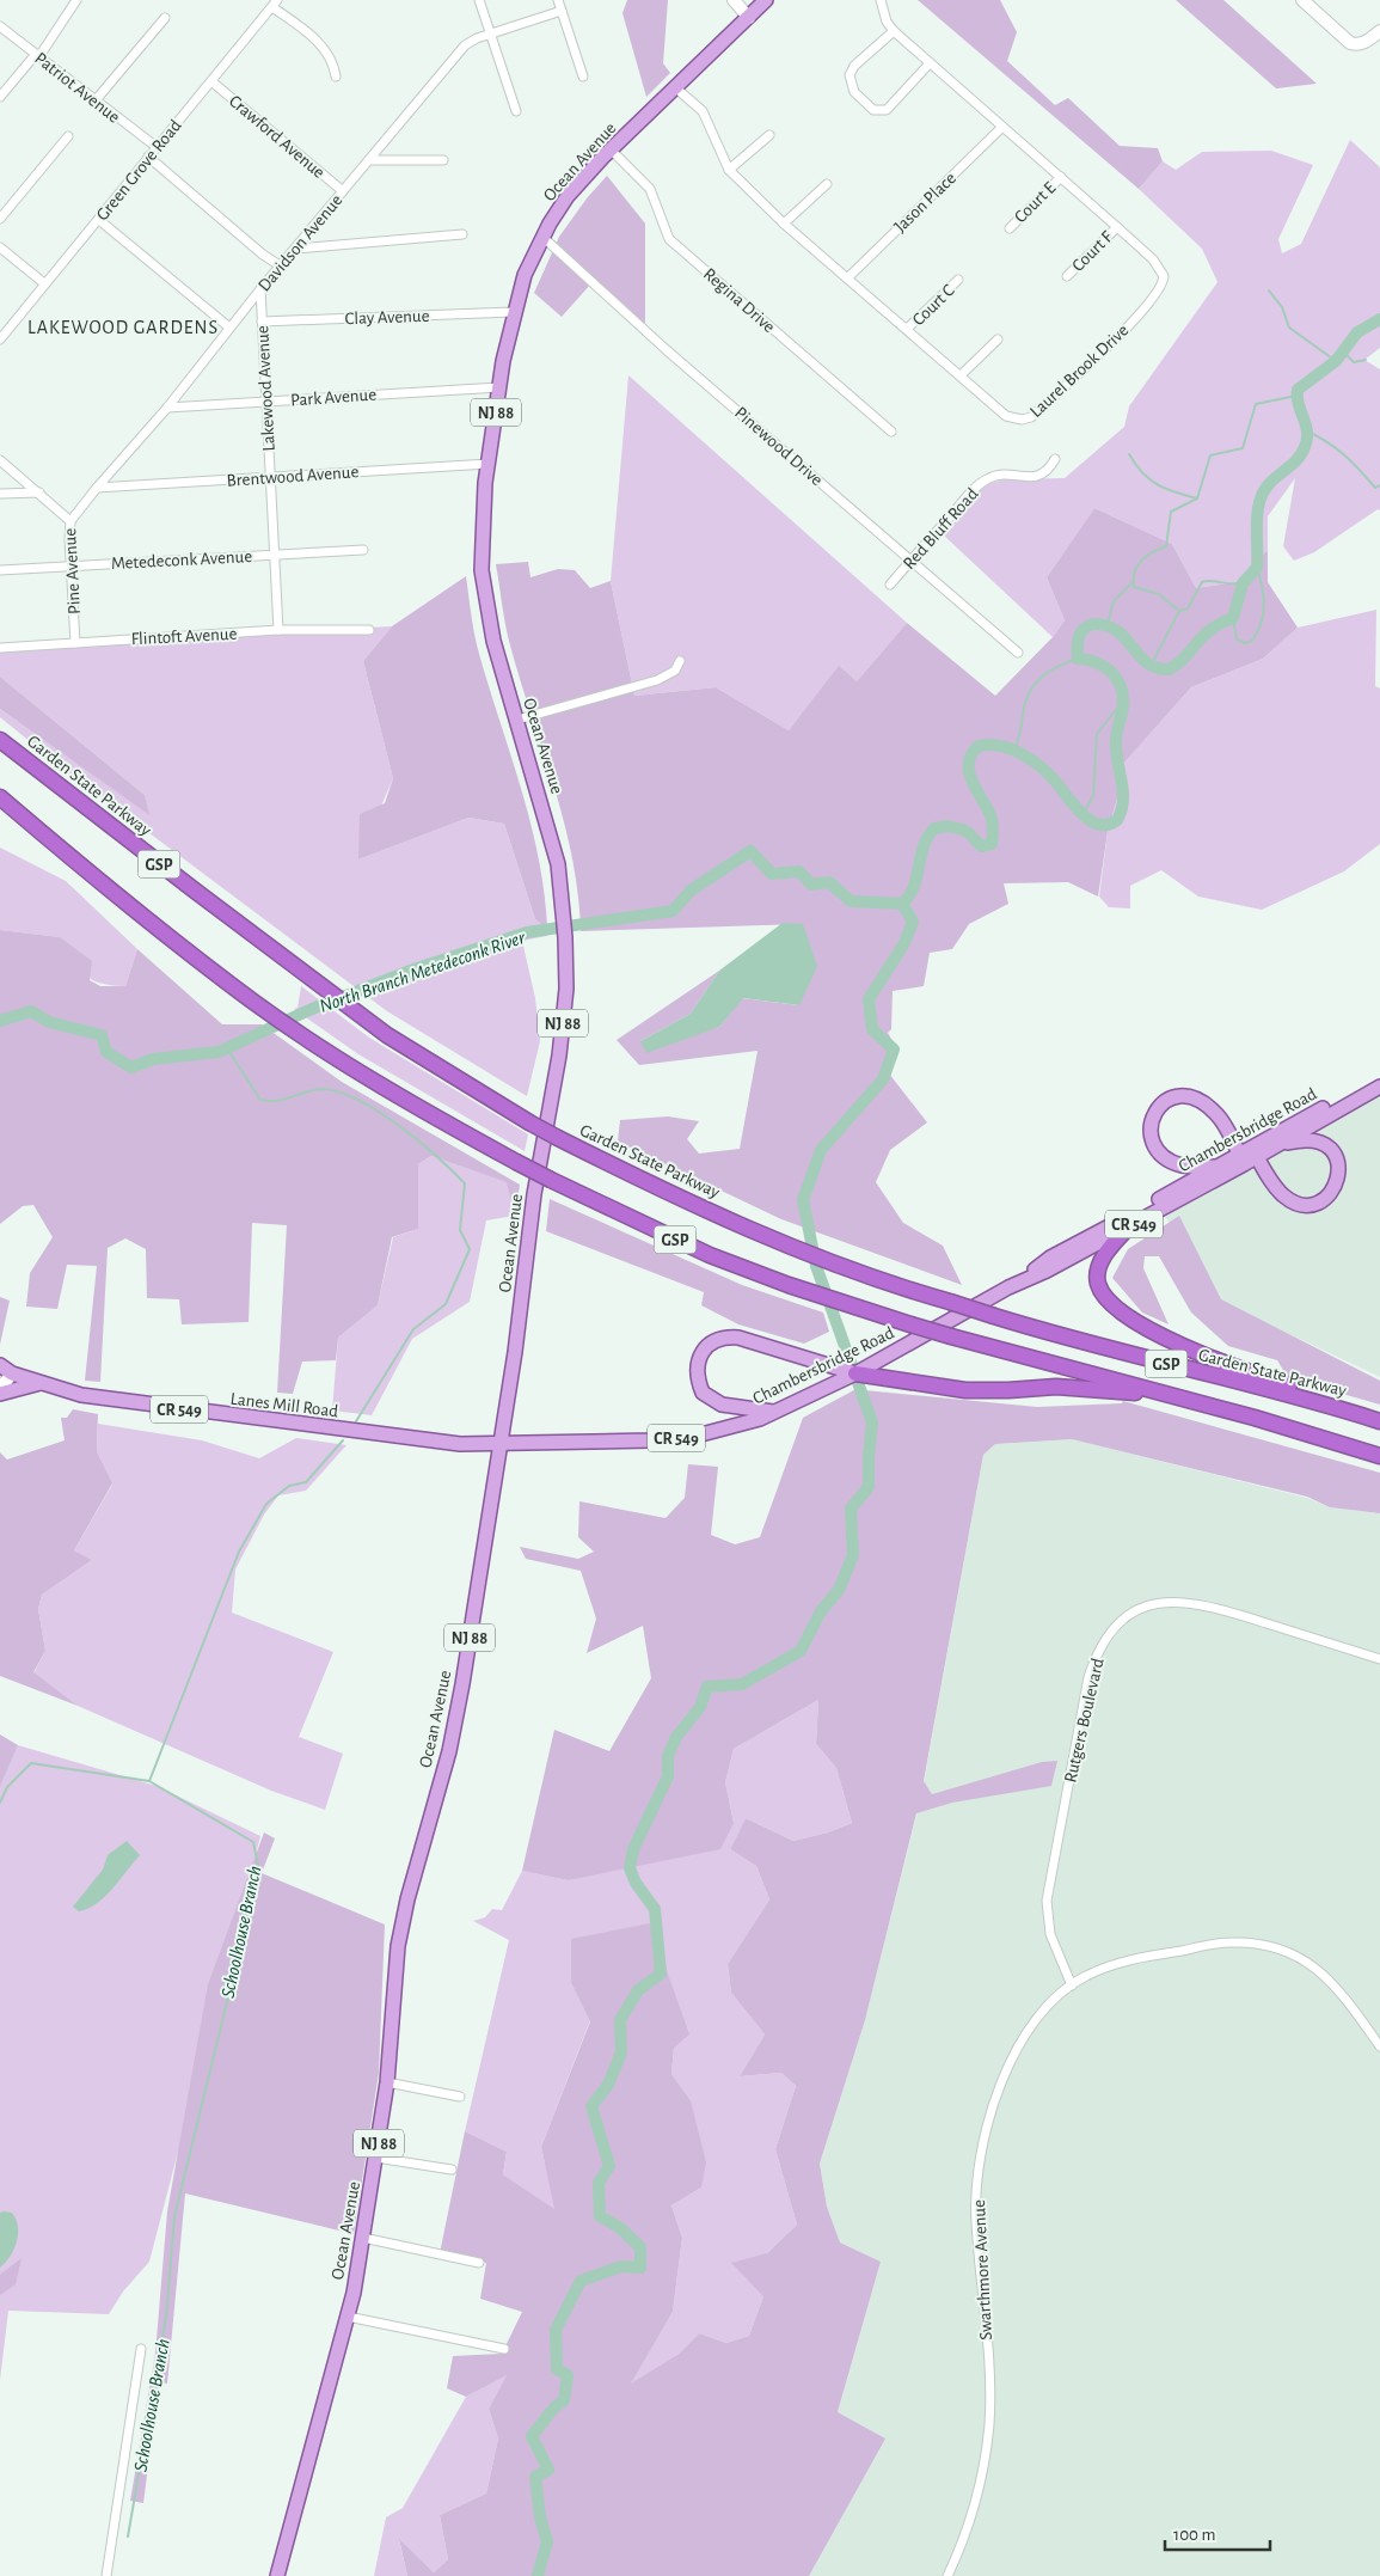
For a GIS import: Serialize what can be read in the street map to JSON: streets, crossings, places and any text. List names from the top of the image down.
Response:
{
  "streets": {
    "highway": ["Garden State Parkway", "GSP"],
    "main road": [
      "Ocean Avenue",
      "NJ 88",
      "Chambersbridge Road",
      "CR 549",
      "Lanes Mill Road"
    ],
    "street": [
      "Patriot Avenue",
      "Crawford Avenue",
      "Green Grove Road",
      "Jason Place",
      "Court E",
      "Davidson Avenue",
      "Court F",
      "Regina Drive",
      "Court C",
      "Clay Avenue",
      "Laurel Brook Drive",
      "Lakewood Avenue",
      "Park Avenue",
      "Pinewood Drive",
      "Brentwood Avenue",
      "Red Bluff Road",
      "Metedeconk Avenue",
      "Pine Avenue",
      "Flintoft Avenue",
      "Rutgers Boulevard",
      "Swarthmore Avenue"
    ]
  },
  "crossings": [
    ["Patriot Avenue", "Green Grove Road"],
    ["Crawford Avenue", "Green Grove Road"],
    ["Crawford Avenue", "Davidson Avenue"],
    ["Ocean Avenue", "Regina Drive"],
    ["Ocean Avenue", "Clay Avenue"],
    ["Ocean Avenue", "Laurel Brook Drive"],
    ["Ocean Avenue", "Park Avenue"],
    ["Ocean Avenue", "Pinewood Drive"],
    ["Ocean Avenue", "Brentwood Avenue"],
    ["Ocean Avenue", "Chambersbridge Road"],
    ["Ocean Avenue", "Lanes Mill Road"],
    ["Jason Place", "Laurel Brook Drive"],
    ["Court E", "Laurel Brook Drive"],
    ["Davidson Avenue", "Lakewood Avenue"],
    ["Davidson Avenue", "Park Avenue"],
    ["Davidson Avenue", "Brentwood Avenue"],
    ["Davidson Avenue", "Pine Avenue"],
    ["Court F", "Laurel Brook Drive"],
    ["Court C", "Laurel Brook Drive"],
    ["Clay Avenue", "Lakewood Avenue"],
    ["Lakewood Avenue", "Park Avenue"],
    ["Lakewood Avenue", "Brentwood Avenue"],
    ["Lakewood Avenue", "Metedeconk Avenue"],
    ["Lakewood Avenue", "Flintoft Avenue"],
    ["Pinewood Drive", "Red Bluff Road"],
    ["Metedeconk Avenue", "Pine Avenue"],
    ["Pine Avenue", "Flintoft Avenue"],
    ["Chambersbridge Road", "Lanes Mill Road"],
    ["Rutgers Boulevard", "Swarthmore Avenue"]
  ],
  "districts": ["LAKEWOOD GARDENS"],
  "water": ["North Branch Metedeconk River", "Schoolhouse Branch"],
  "scale_bar": "100 m"
}
